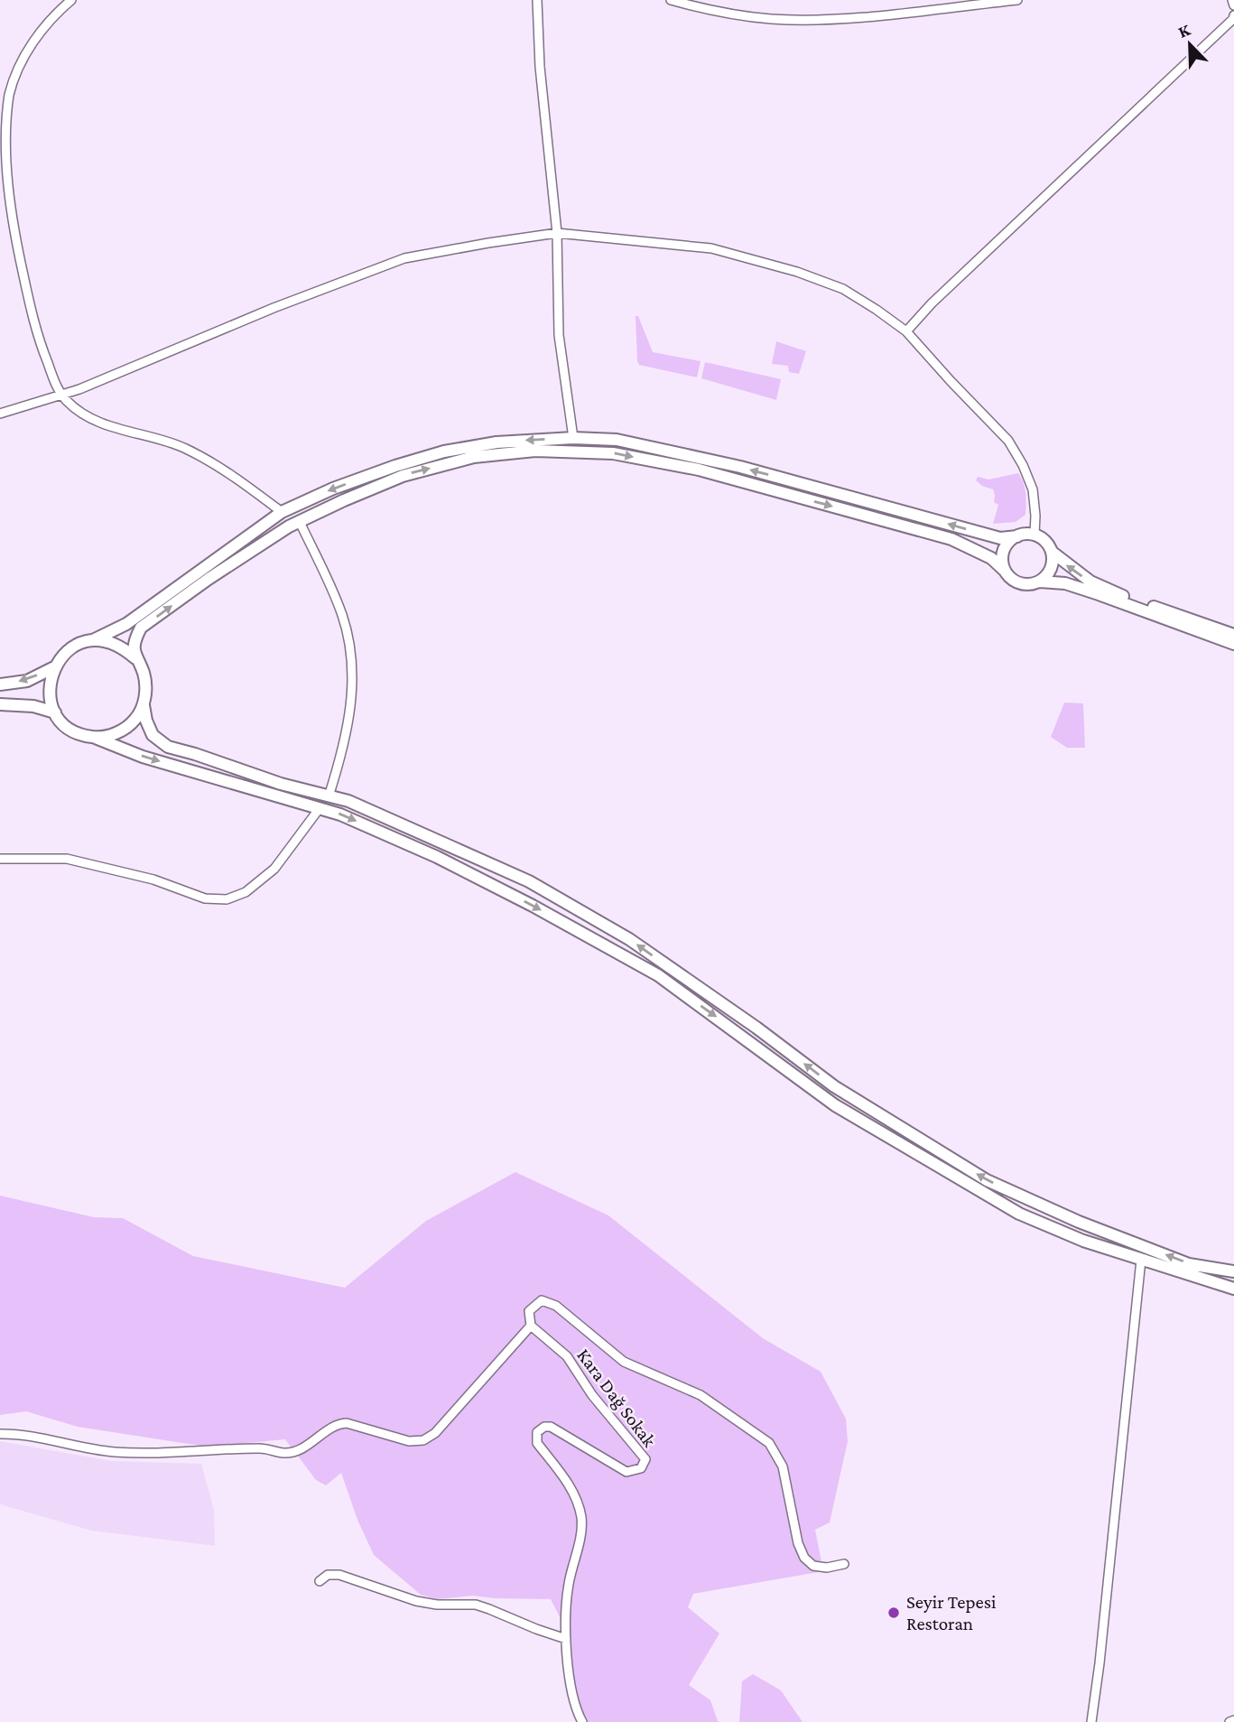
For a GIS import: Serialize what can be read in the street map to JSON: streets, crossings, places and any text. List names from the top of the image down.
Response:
{
  "streets": {
    "street": ["Kara Dağ Sokak"]
  },
  "places": ["Seyir Tepesi Restoran"],
  "north": "top left"
}
